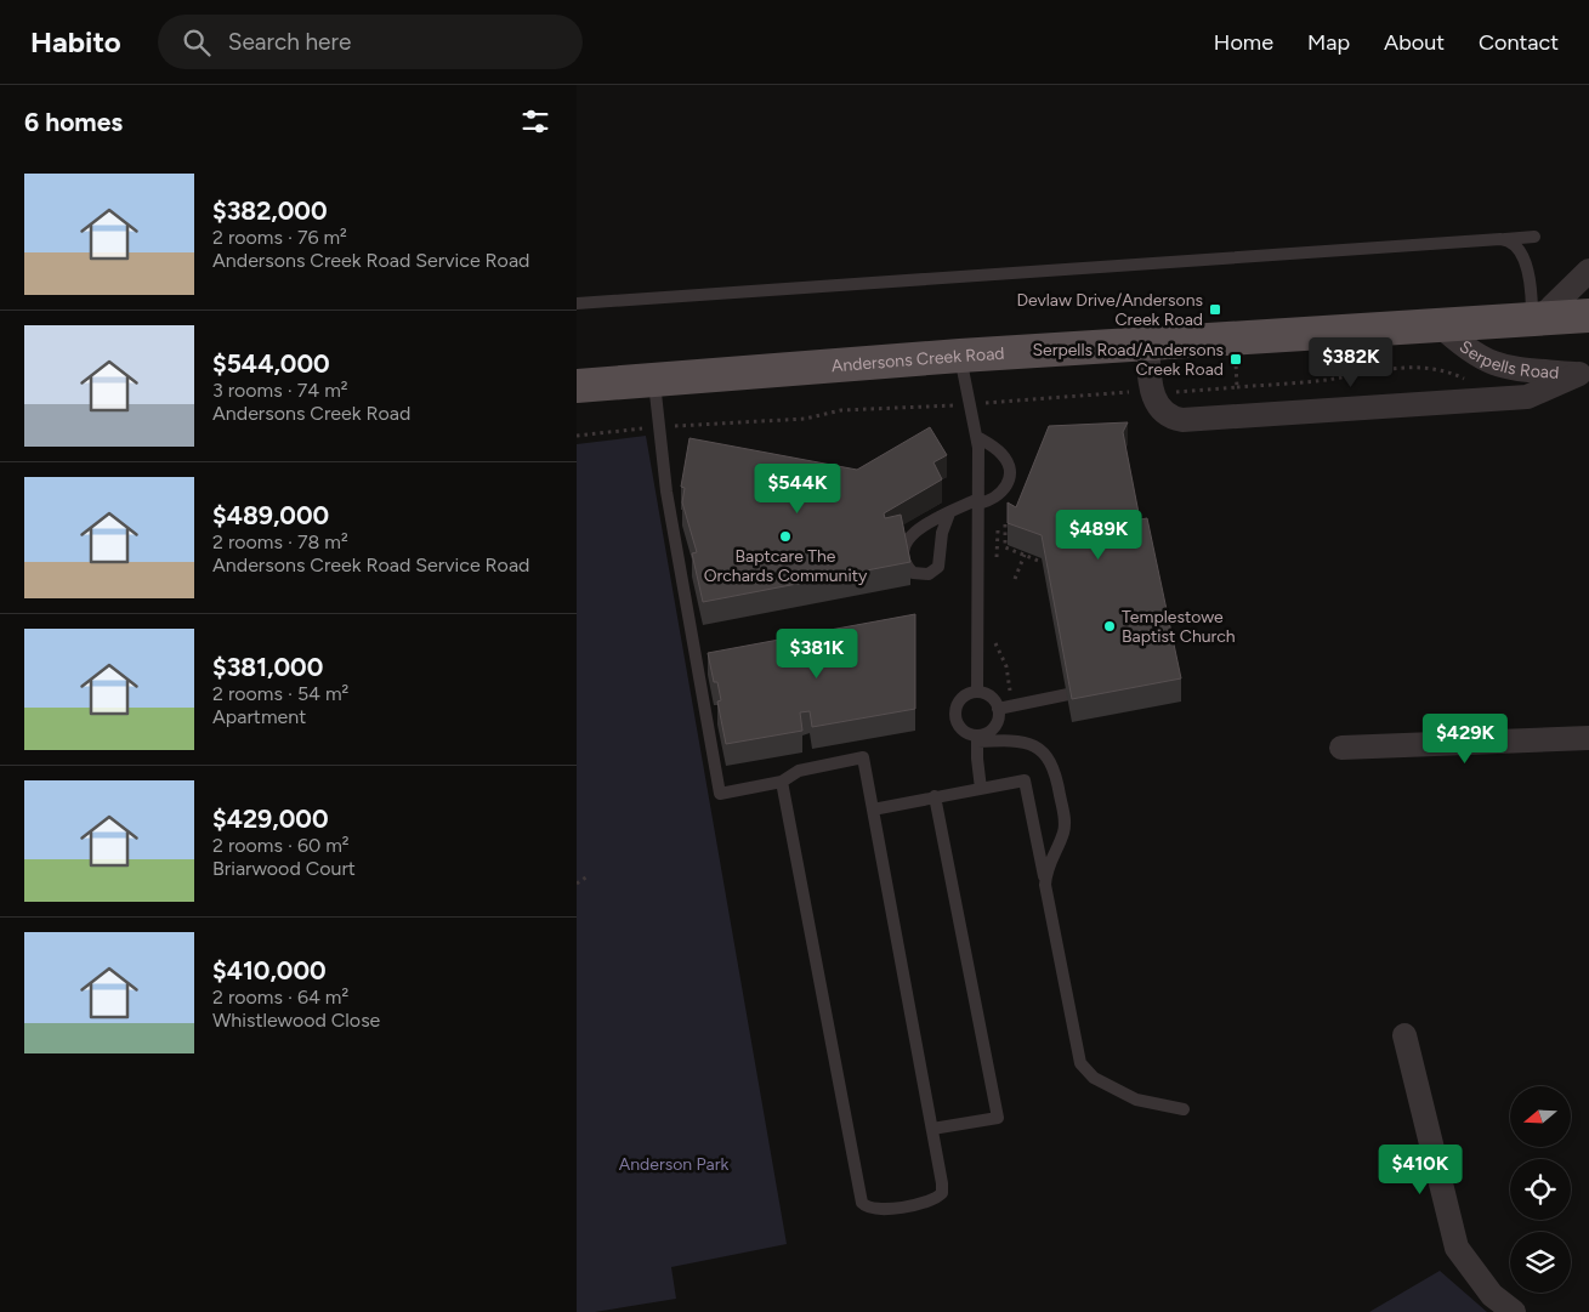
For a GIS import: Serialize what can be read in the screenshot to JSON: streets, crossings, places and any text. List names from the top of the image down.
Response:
{
  "streets": {
    "main road": ["Andersons Creek Road"],
    "street": ["Serpells Road"]
  },
  "crossings": [
    ["Serpells Road", "Andersons Creek Road"]
  ],
  "parks": ["Anderson Park"],
  "places": {
    "transit": ["Devlaw Drive/Andersons Creek Road", "Serpells Road/Andersons Creek Road"],
    "other": ["Baptcare The Orchards Community", "Templestowe Baptist Church"]
  },
  "north": "left",
  "page": {
    "header": "Habito",
    "search": "Search here",
    "nav": [
      "Home",
      "Map",
      "About",
      "Contact"
    ],
    "heading": "6 homes",
    "list": [
      {
        "name": "$382,000",
        "note": "2 rooms · 76 m² · Andersons Creek Road Service Road"
      },
      {
        "name": "$544,000",
        "note": "3 rooms · 74 m² · Andersons Creek Road"
      },
      {
        "name": "$489,000",
        "note": "2 rooms · 78 m² · Andersons Creek Road Service Road"
      },
      {
        "name": "$381,000",
        "note": "2 rooms · 54 m² · Apartment"
      },
      {
        "name": "$429,000",
        "note": "2 rooms · 60 m² · Briarwood Court"
      },
      {
        "name": "$410,000",
        "note": "2 rooms · 64 m² · Whistlewood Close"
      }
    ],
    "price": [
      "$382K",
      "$544K",
      "$489K",
      "$381K",
      "$429K",
      "$410K"
    ]
  }
}
